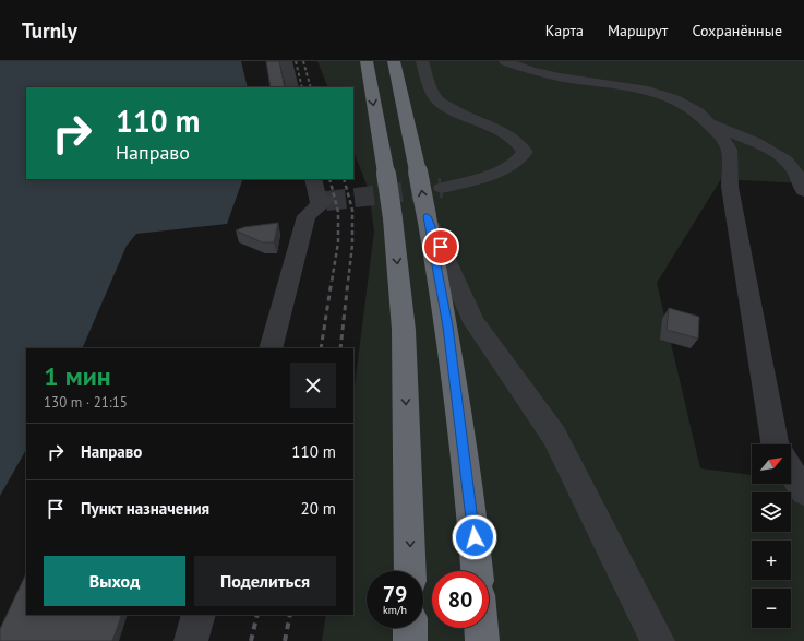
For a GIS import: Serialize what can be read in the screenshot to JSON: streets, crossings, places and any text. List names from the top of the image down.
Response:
{
  "north": "top right",
  "page": {
    "header": "Turnly",
    "nav": ["Карта", "Маршрут", "Сохранённые"],
    "turn": ["110 m", "Направо"],
    "heading": ["1 мин", "130 m · 21:15"],
    "list": [
      {
        "name": "Направо",
        "value": "110 m"
      },
      {
        "name": "Пункт назначения",
        "value": "20 m"
      }
    ],
    "map_buttons": ["+", "−"],
    "buttons": ["Выход", "Поделиться"],
    "speed": "79 km/h",
    "limit": "80"
  }
}
